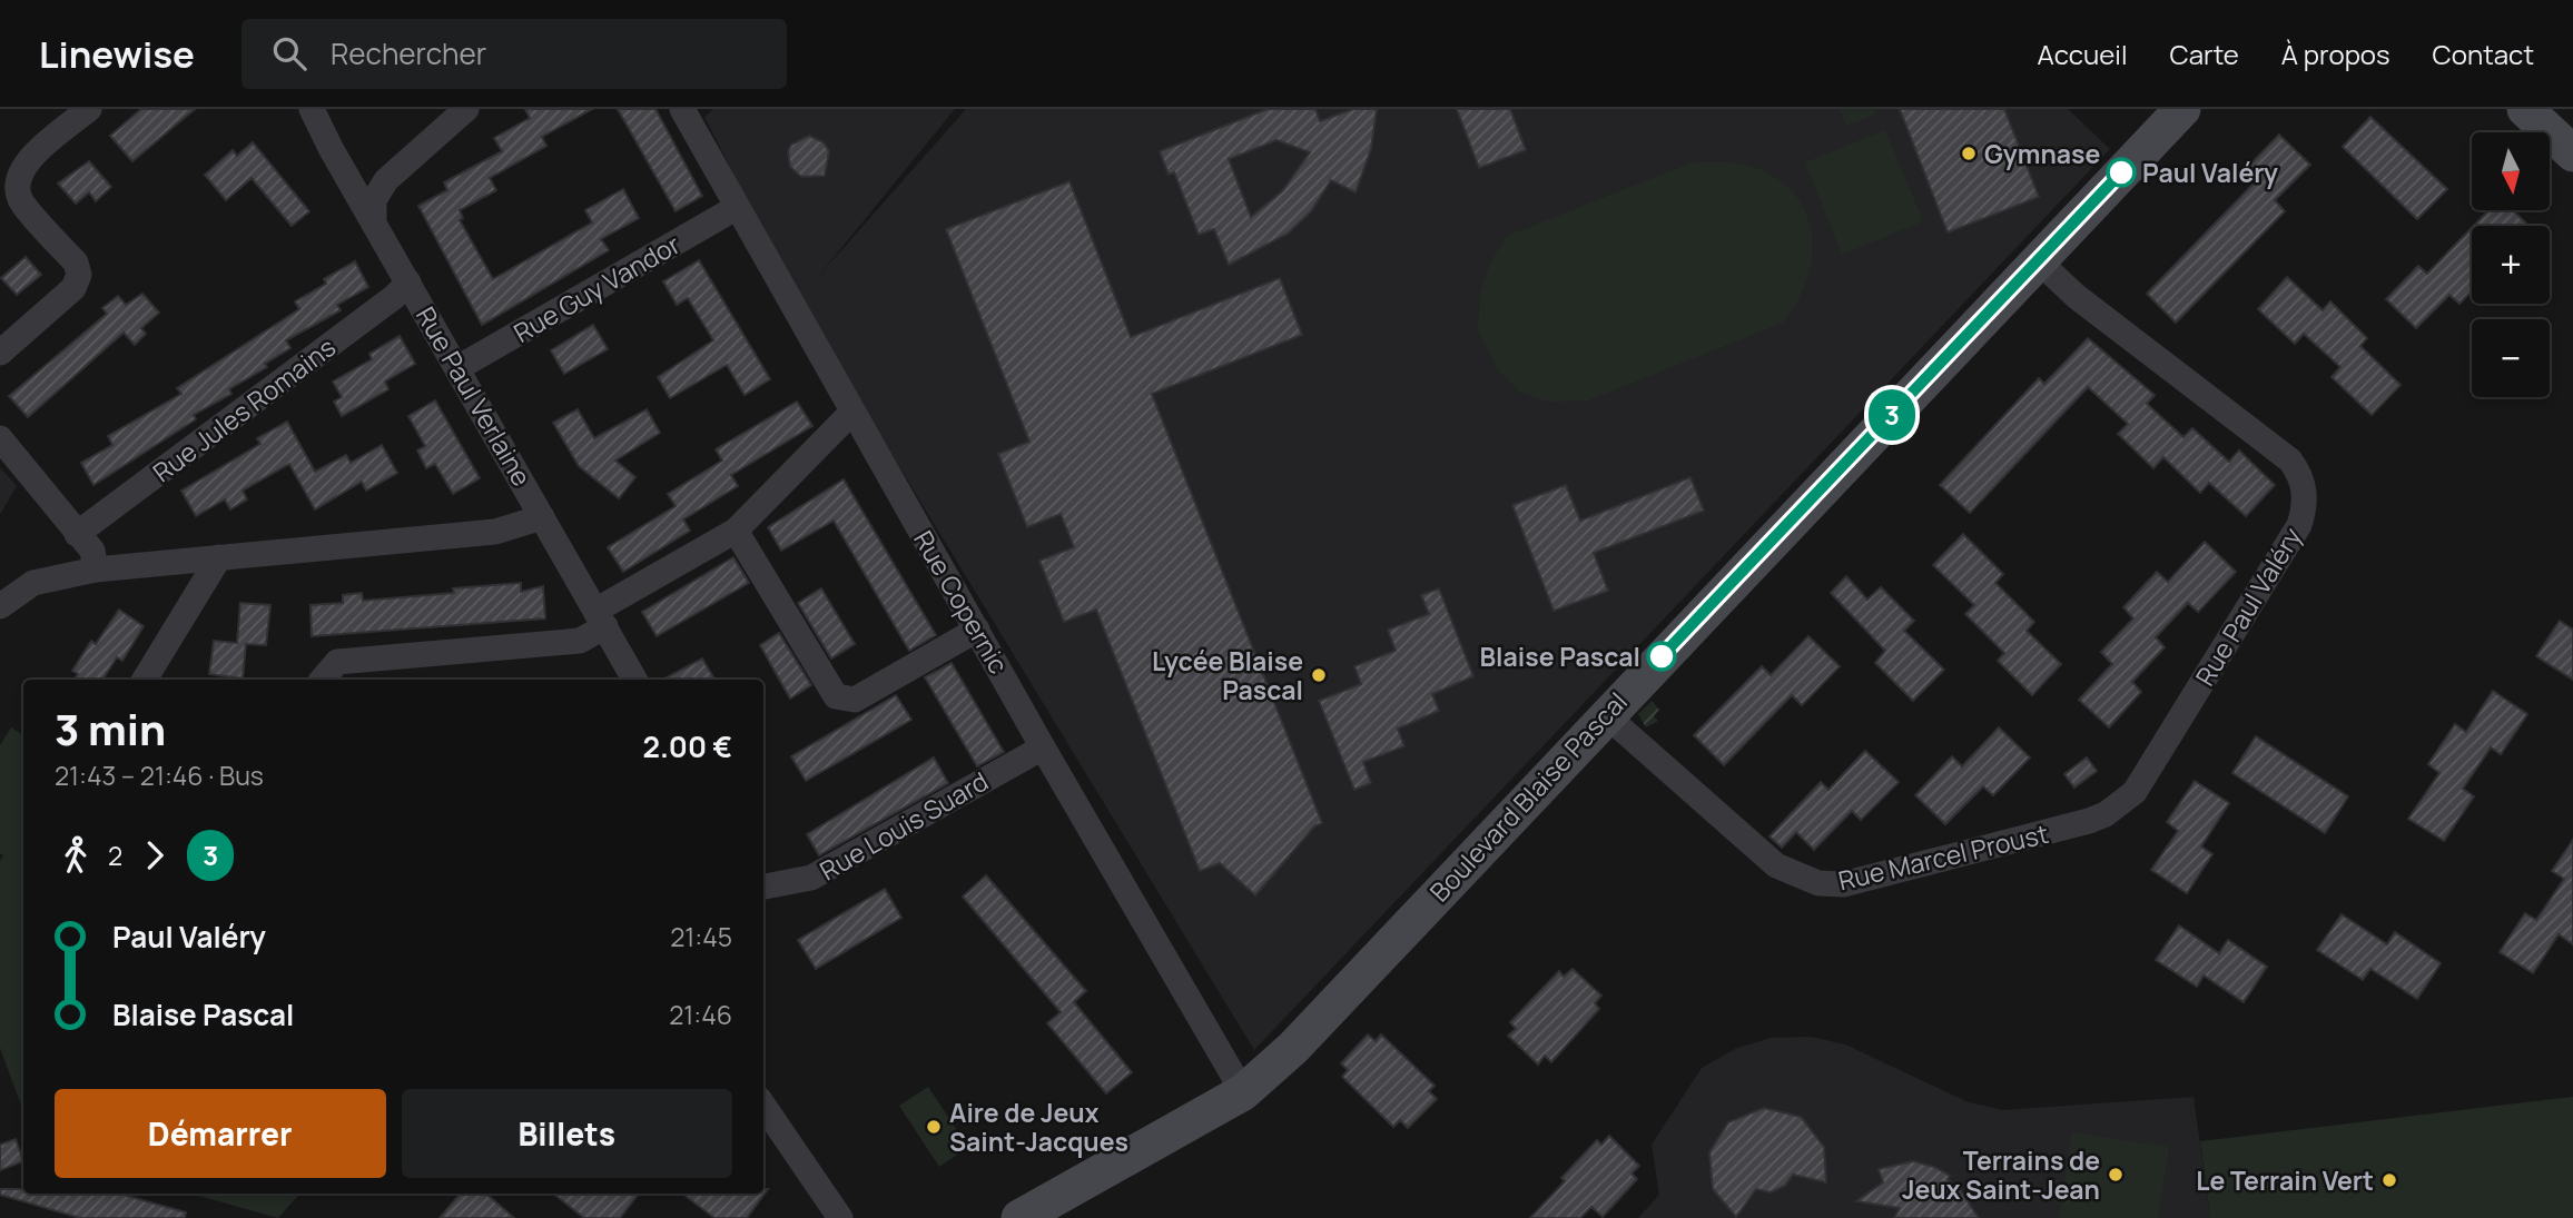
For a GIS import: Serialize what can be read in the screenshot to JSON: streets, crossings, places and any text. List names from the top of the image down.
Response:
{
  "streets": {
    "street": [
      "Rue Guy Vandor",
      "Rue Paul Verlaine",
      "Rue Jules Romains",
      "Rue Copernic",
      "Rue Paul Valéry",
      "Boulevard Blaise Pascal",
      "Rue Louis Suard",
      "Rue Marcel Proust"
    ]
  },
  "crossings": [
    ["Rue Guy Vandor", "Rue Paul Verlaine"],
    ["Rue Guy Vandor", "Rue Copernic"],
    ["Rue Paul Verlaine", "Rue Jules Romains"],
    ["Rue Copernic", "Boulevard Blaise Pascal"],
    ["Rue Copernic", "Rue Louis Suard"],
    ["Rue Paul Valéry", "Boulevard Blaise Pascal"],
    ["Rue Paul Valéry", "Rue Marcel Proust"],
    ["Boulevard Blaise Pascal", "Rue Marcel Proust"]
  ],
  "places": [
    "Gymnase",
    "Paul Valéry",
    "Blaise Pascal",
    "Lycée Blaise Pascal",
    "Aire de Jeux Saint-Jacques",
    "Terrains de Jeux Saint-Jean",
    "Le Terrain Vert"
  ],
  "lines": ["bus line 3"],
  "north": "bottom",
  "page": {
    "header": "Linewise",
    "search": "Rechercher",
    "nav": [
      "Accueil",
      "Carte",
      "À propos",
      "Contact"
    ],
    "on_map": "3",
    "map_buttons": ["+", "−"],
    "heading": ["3 min", "21:43 – 21:46 · Bus", "2.00 €"],
    "legs": ["2", "3"],
    "list": [
      {
        "name": "Paul Valéry",
        "value": "21:45"
      },
      {
        "name": "Blaise Pascal",
        "value": "21:46"
      }
    ],
    "buttons": ["Démarrer", "Billets"]
  }
}
